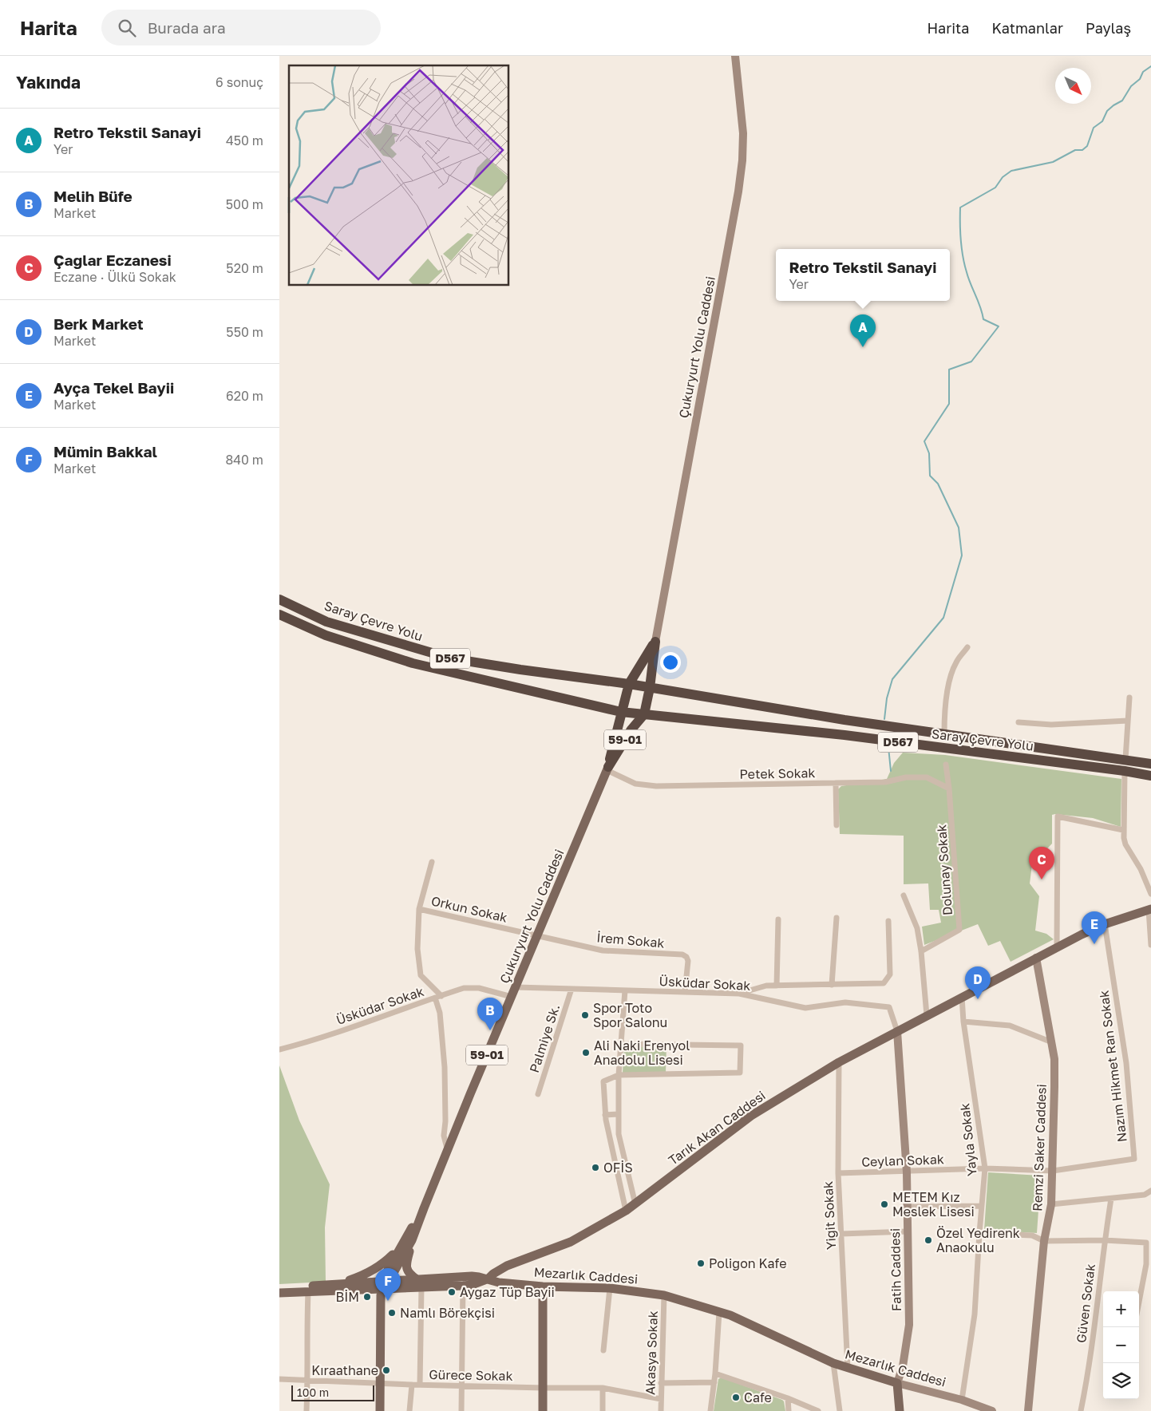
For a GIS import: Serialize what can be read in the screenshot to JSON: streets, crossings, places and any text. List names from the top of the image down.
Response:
{
  "streets": {
    "highway": ["Saray Çevre Yolu", "D567", "59-01"],
    "main road": [
      "Çukuryurt Yolu Caddesi",
      "Tarık Akan Caddesi",
      "Fatih Caddesi",
      "Mezarlık Caddesi"
    ],
    "street": [
      "Petek Sokak",
      "Dolunay Sokak",
      "Orkun Sokak",
      "İrem Sokak",
      "Üsküdar Sokak",
      "Palmiye Sk.",
      "Nazım Hikmet Ran Sokak",
      "Yayla Sokak",
      "Remzi Saker Caddesi",
      "Ceylan Sokak",
      "Yiğit Sokak",
      "Güven Sokak",
      "Akasya Sokak",
      "Gürece Sokak"
    ]
  },
  "crossings": [
    ["Çukuryurt Yolu Caddesi", "59-01"],
    ["Çukuryurt Yolu Caddesi", "Petek Sokak"],
    ["Çukuryurt Yolu Caddesi", "Orkun Sokak"],
    ["Çukuryurt Yolu Caddesi", "İrem Sokak"],
    ["Çukuryurt Yolu Caddesi", "Üsküdar Sokak"],
    ["Saray Çevre Yolu", "D567"],
    ["Saray Çevre Yolu", "59-01"],
    ["D567", "59-01"],
    ["59-01", "Petek Sokak"],
    ["Petek Sokak", "Dolunay Sokak"],
    ["Orkun Sokak", "İrem Sokak"],
    ["İrem Sokak", "Üsküdar Sokak"],
    ["Üsküdar Sokak", "Palmiye Sk."],
    ["Üsküdar Sokak", "Tarık Akan Caddesi"],
    ["Üsküdar Sokak", "Fatih Caddesi"],
    ["Nazım Hikmet Ran Sokak", "Tarık Akan Caddesi"],
    ["Nazım Hikmet Ran Sokak", "Ceylan Sokak"],
    ["Tarık Akan Caddesi", "Yayla Sokak"],
    ["Tarık Akan Caddesi", "Remzi Saker Caddesi"],
    ["Tarık Akan Caddesi", "Yiğit Sokak"],
    ["Tarık Akan Caddesi", "Fatih Caddesi"],
    ["Tarık Akan Caddesi", "Mezarlık Caddesi"],
    ["Yayla Sokak", "Ceylan Sokak"],
    ["Yayla Sokak", "Mezarlık Caddesi"],
    ["Remzi Saker Caddesi", "Ceylan Sokak"],
    ["Ceylan Sokak", "Yiğit Sokak"],
    ["Ceylan Sokak", "Fatih Caddesi"],
    ["Yiğit Sokak", "Mezarlık Caddesi"],
    ["Fatih Caddesi", "Mezarlık Caddesi"],
    ["Mezarlık Caddesi", "Akasya Sokak"],
    ["Akasya Sokak", "Gürece Sokak"]
  ],
  "places": [
    "Spor Toto Spor Salonu",
    "Ali Naki Erenyol Anadolu Lisesi",
    "OFİS",
    "METEM Kız Meslek Lisesi",
    "Özel Yedirenk Anaokulu",
    "Poligon Kafe",
    "Aygaz Tüp Bayii",
    "BİM",
    "Namlı Börekçisi",
    "Kıraathane",
    "Cafe"
  ],
  "scale_bar": "100 m",
  "north": "bottom right",
  "page": {
    "header": "Harita",
    "search": "Burada ara",
    "nav": ["Harita", "Katmanlar", "Paylaş"],
    "heading": ["Yakında", "6 sonuç"],
    "list": [
      {
        "mark": "A",
        "name": "Retro Tekstil Sanayi",
        "note": "Yer",
        "value": "450 m"
      },
      {
        "mark": "B",
        "name": "Melih Büfe",
        "note": "Market",
        "value": "500 m"
      },
      {
        "mark": "C",
        "name": "Çağlar Eczanesi",
        "note": "Eczane · Ülkü Sokak",
        "value": "520 m"
      },
      {
        "mark": "D",
        "name": "Berk Market",
        "note": "Market",
        "value": "550 m"
      },
      {
        "mark": "E",
        "name": "Ayça Tekel Bayii",
        "note": "Market",
        "value": "620 m"
      },
      {
        "mark": "F",
        "name": "Mümin Bakkal",
        "note": "Market",
        "value": "840 m"
      }
    ],
    "popup": ["Retro Tekstil Sanayi", "Yer"],
    "pins": [
      "A",
      "C",
      "E",
      "D",
      "B",
      "F"
    ],
    "map_buttons": ["+", "−"],
    "scale": "100 m"
  }
}
